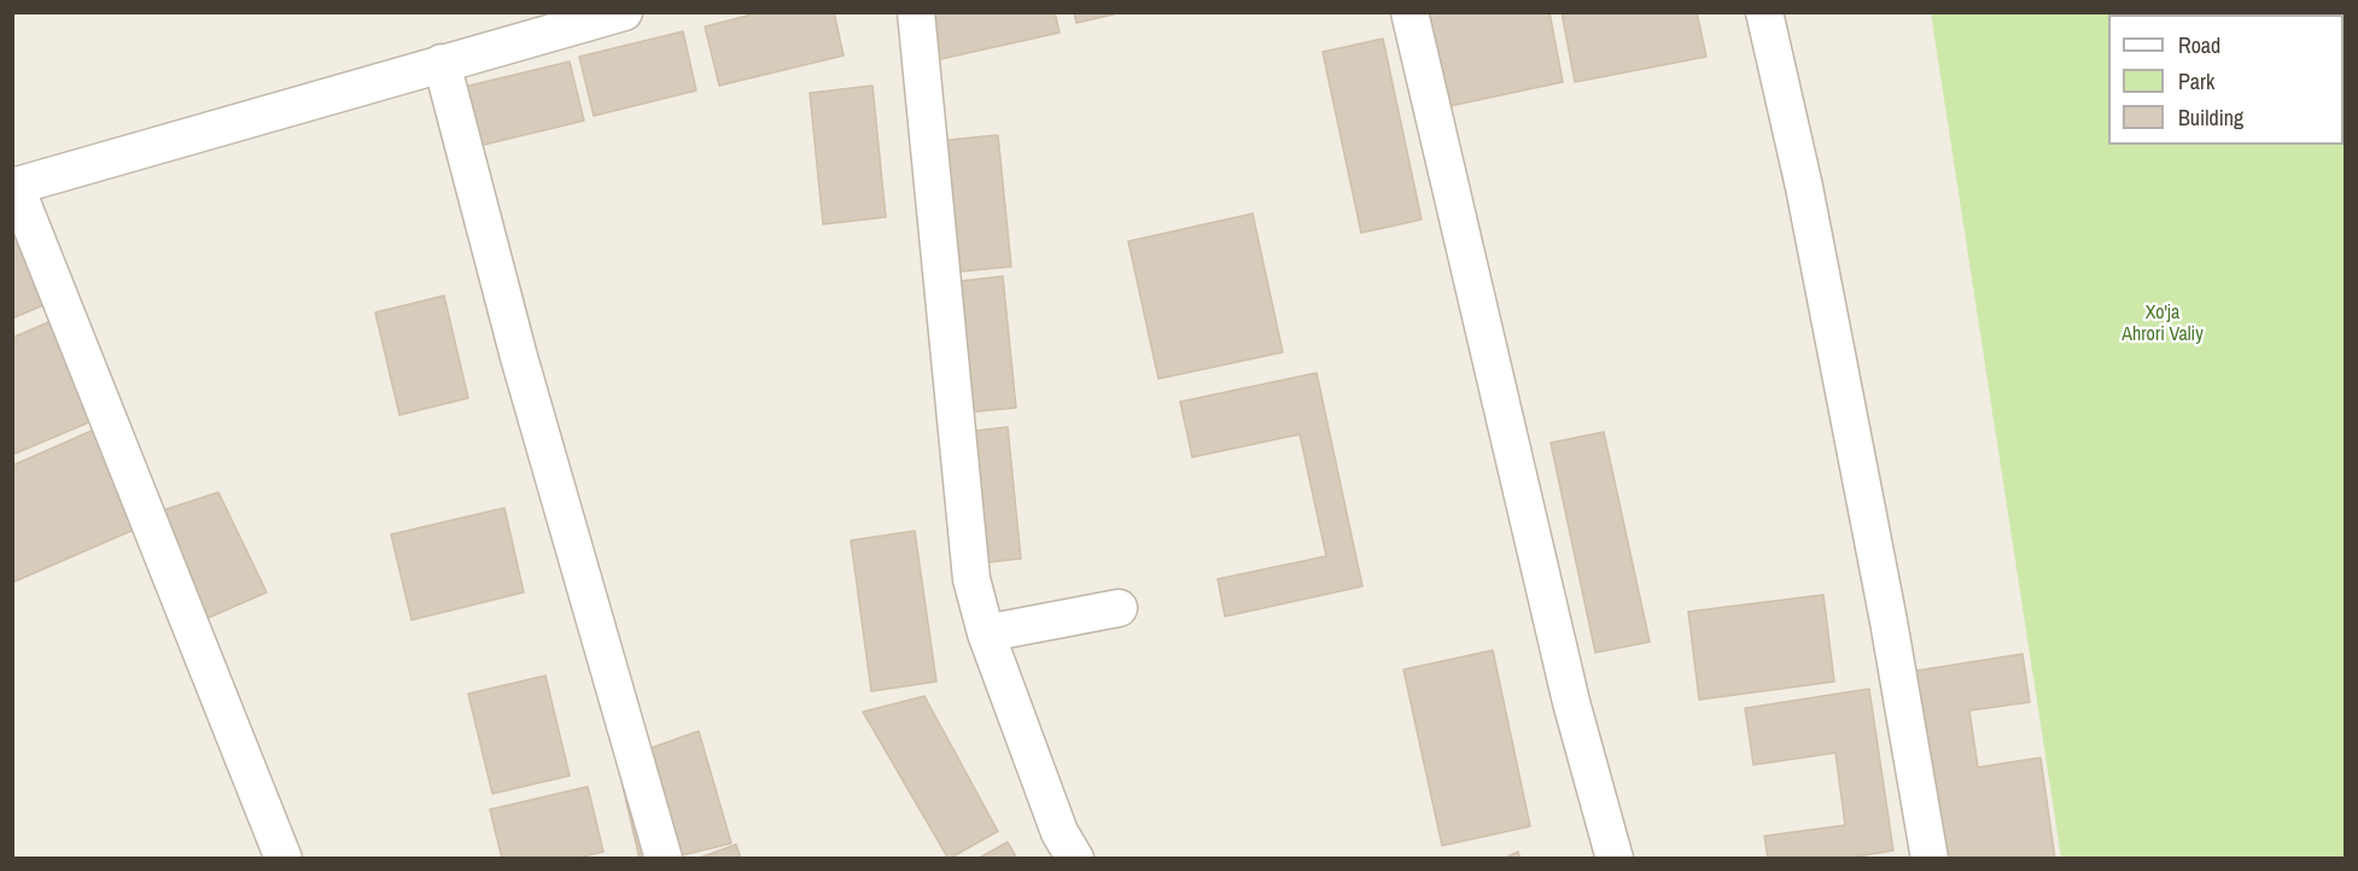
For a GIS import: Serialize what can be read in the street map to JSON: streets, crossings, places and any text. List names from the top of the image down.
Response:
{
  "parks": ["Xo'ja Ahrori Valiy"],
  "legend": ["Road", "Park", "Building"]
}
